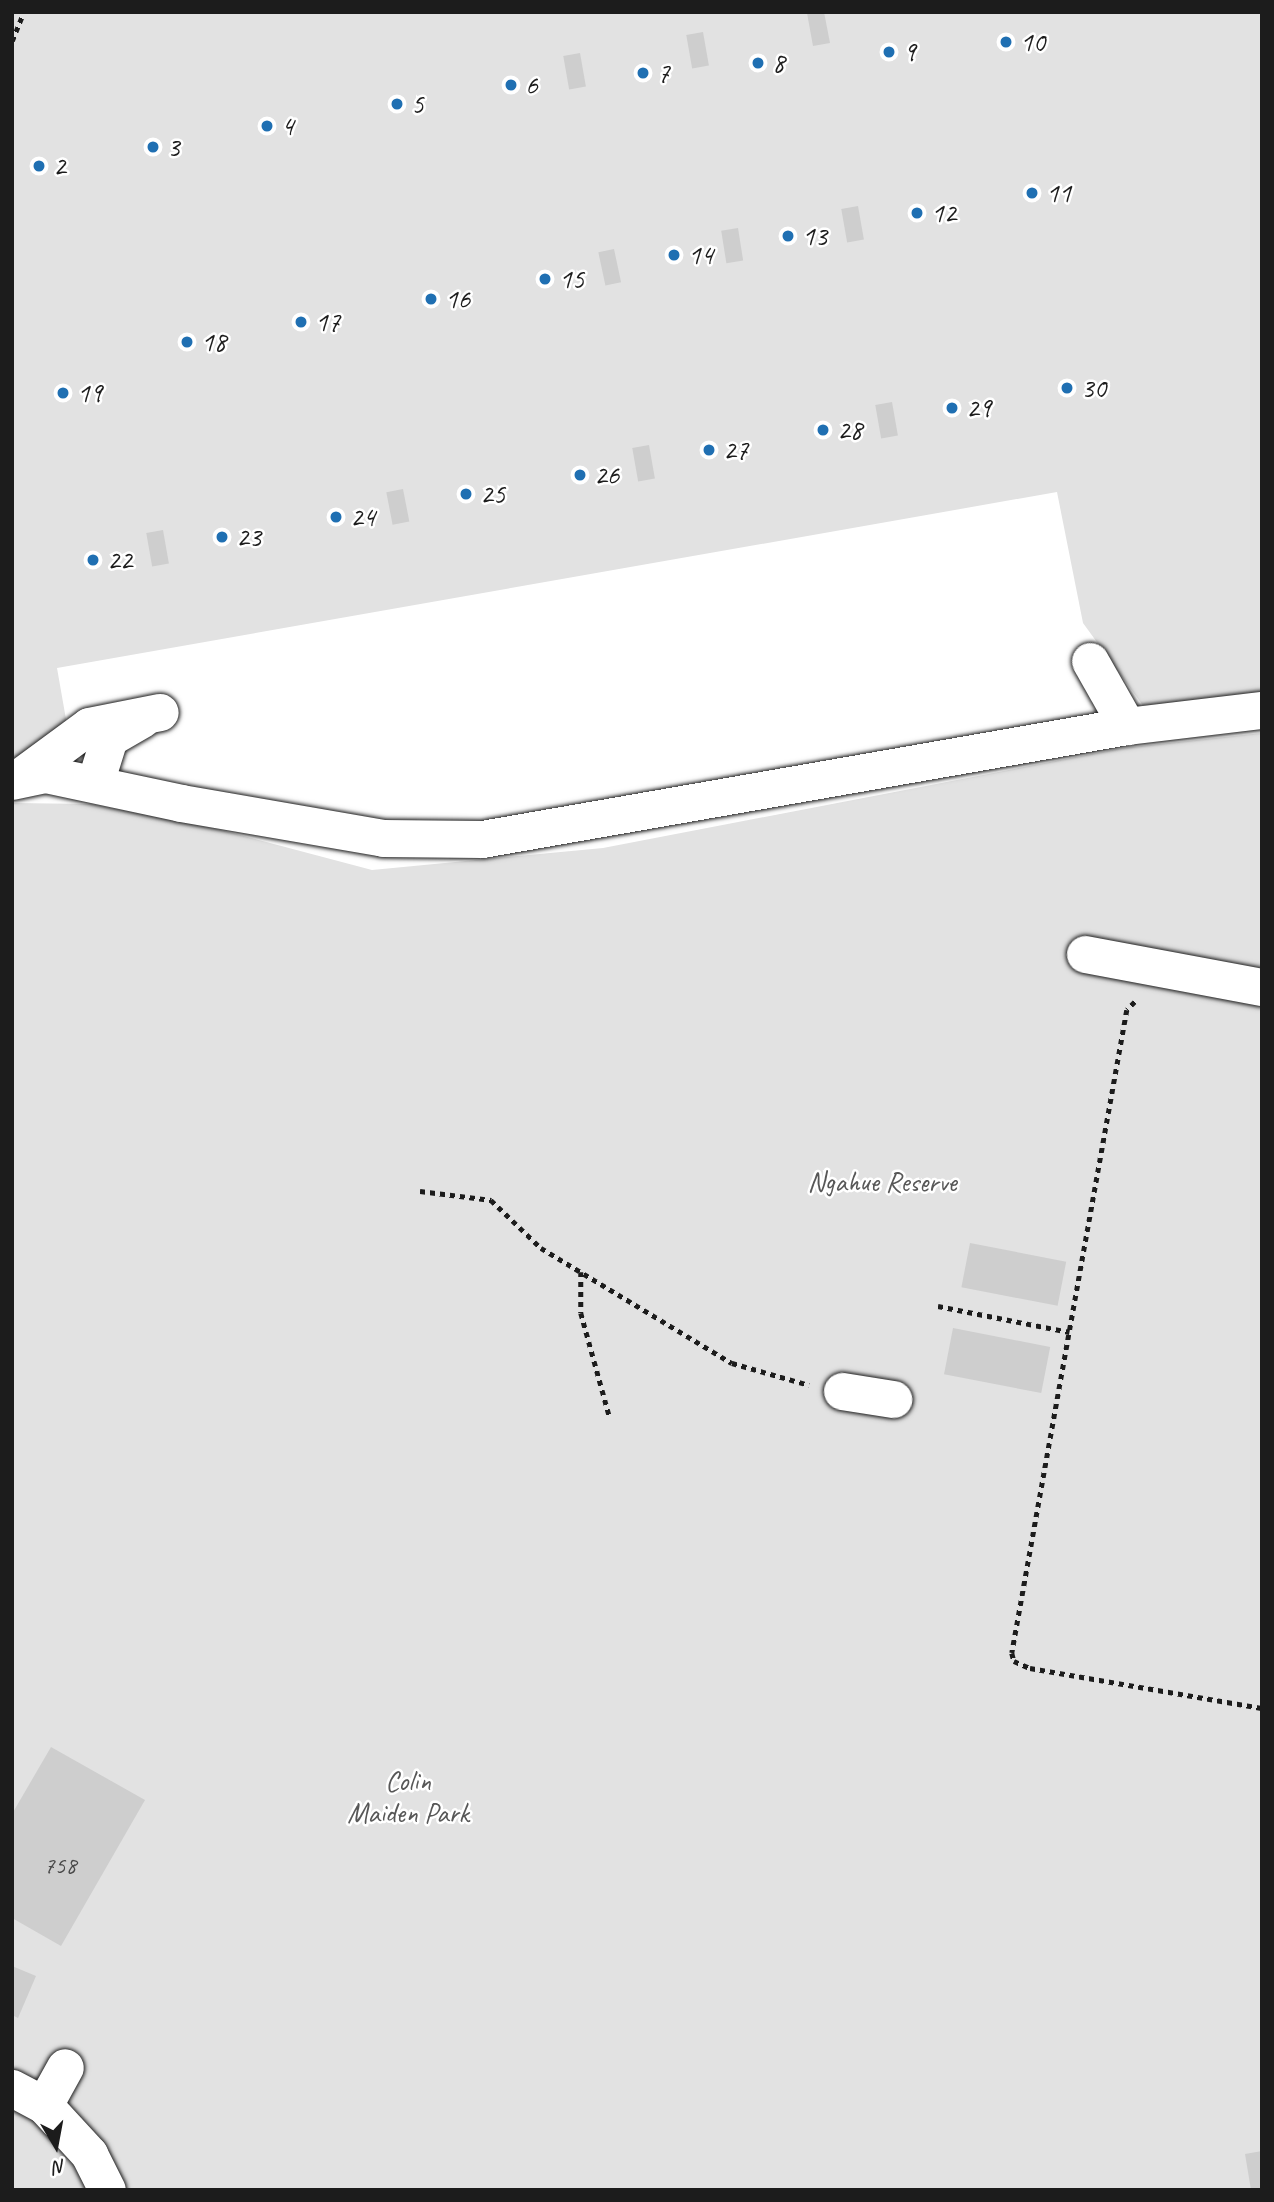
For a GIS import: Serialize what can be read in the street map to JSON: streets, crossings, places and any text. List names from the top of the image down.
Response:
{
  "parks": ["Ngahue Reserve", "Colin Maiden Park"],
  "places": [
    "10",
    "9",
    "8",
    "7",
    "6",
    "5",
    "4",
    "3",
    "2",
    "11",
    "12",
    "13",
    "14",
    "15",
    "16",
    "17",
    "18",
    "30",
    "19",
    "29",
    "28",
    "27",
    "26",
    "25",
    "24",
    "23",
    "22"
  ],
  "house_numbers": ["758"],
  "north": "bottom"
}
